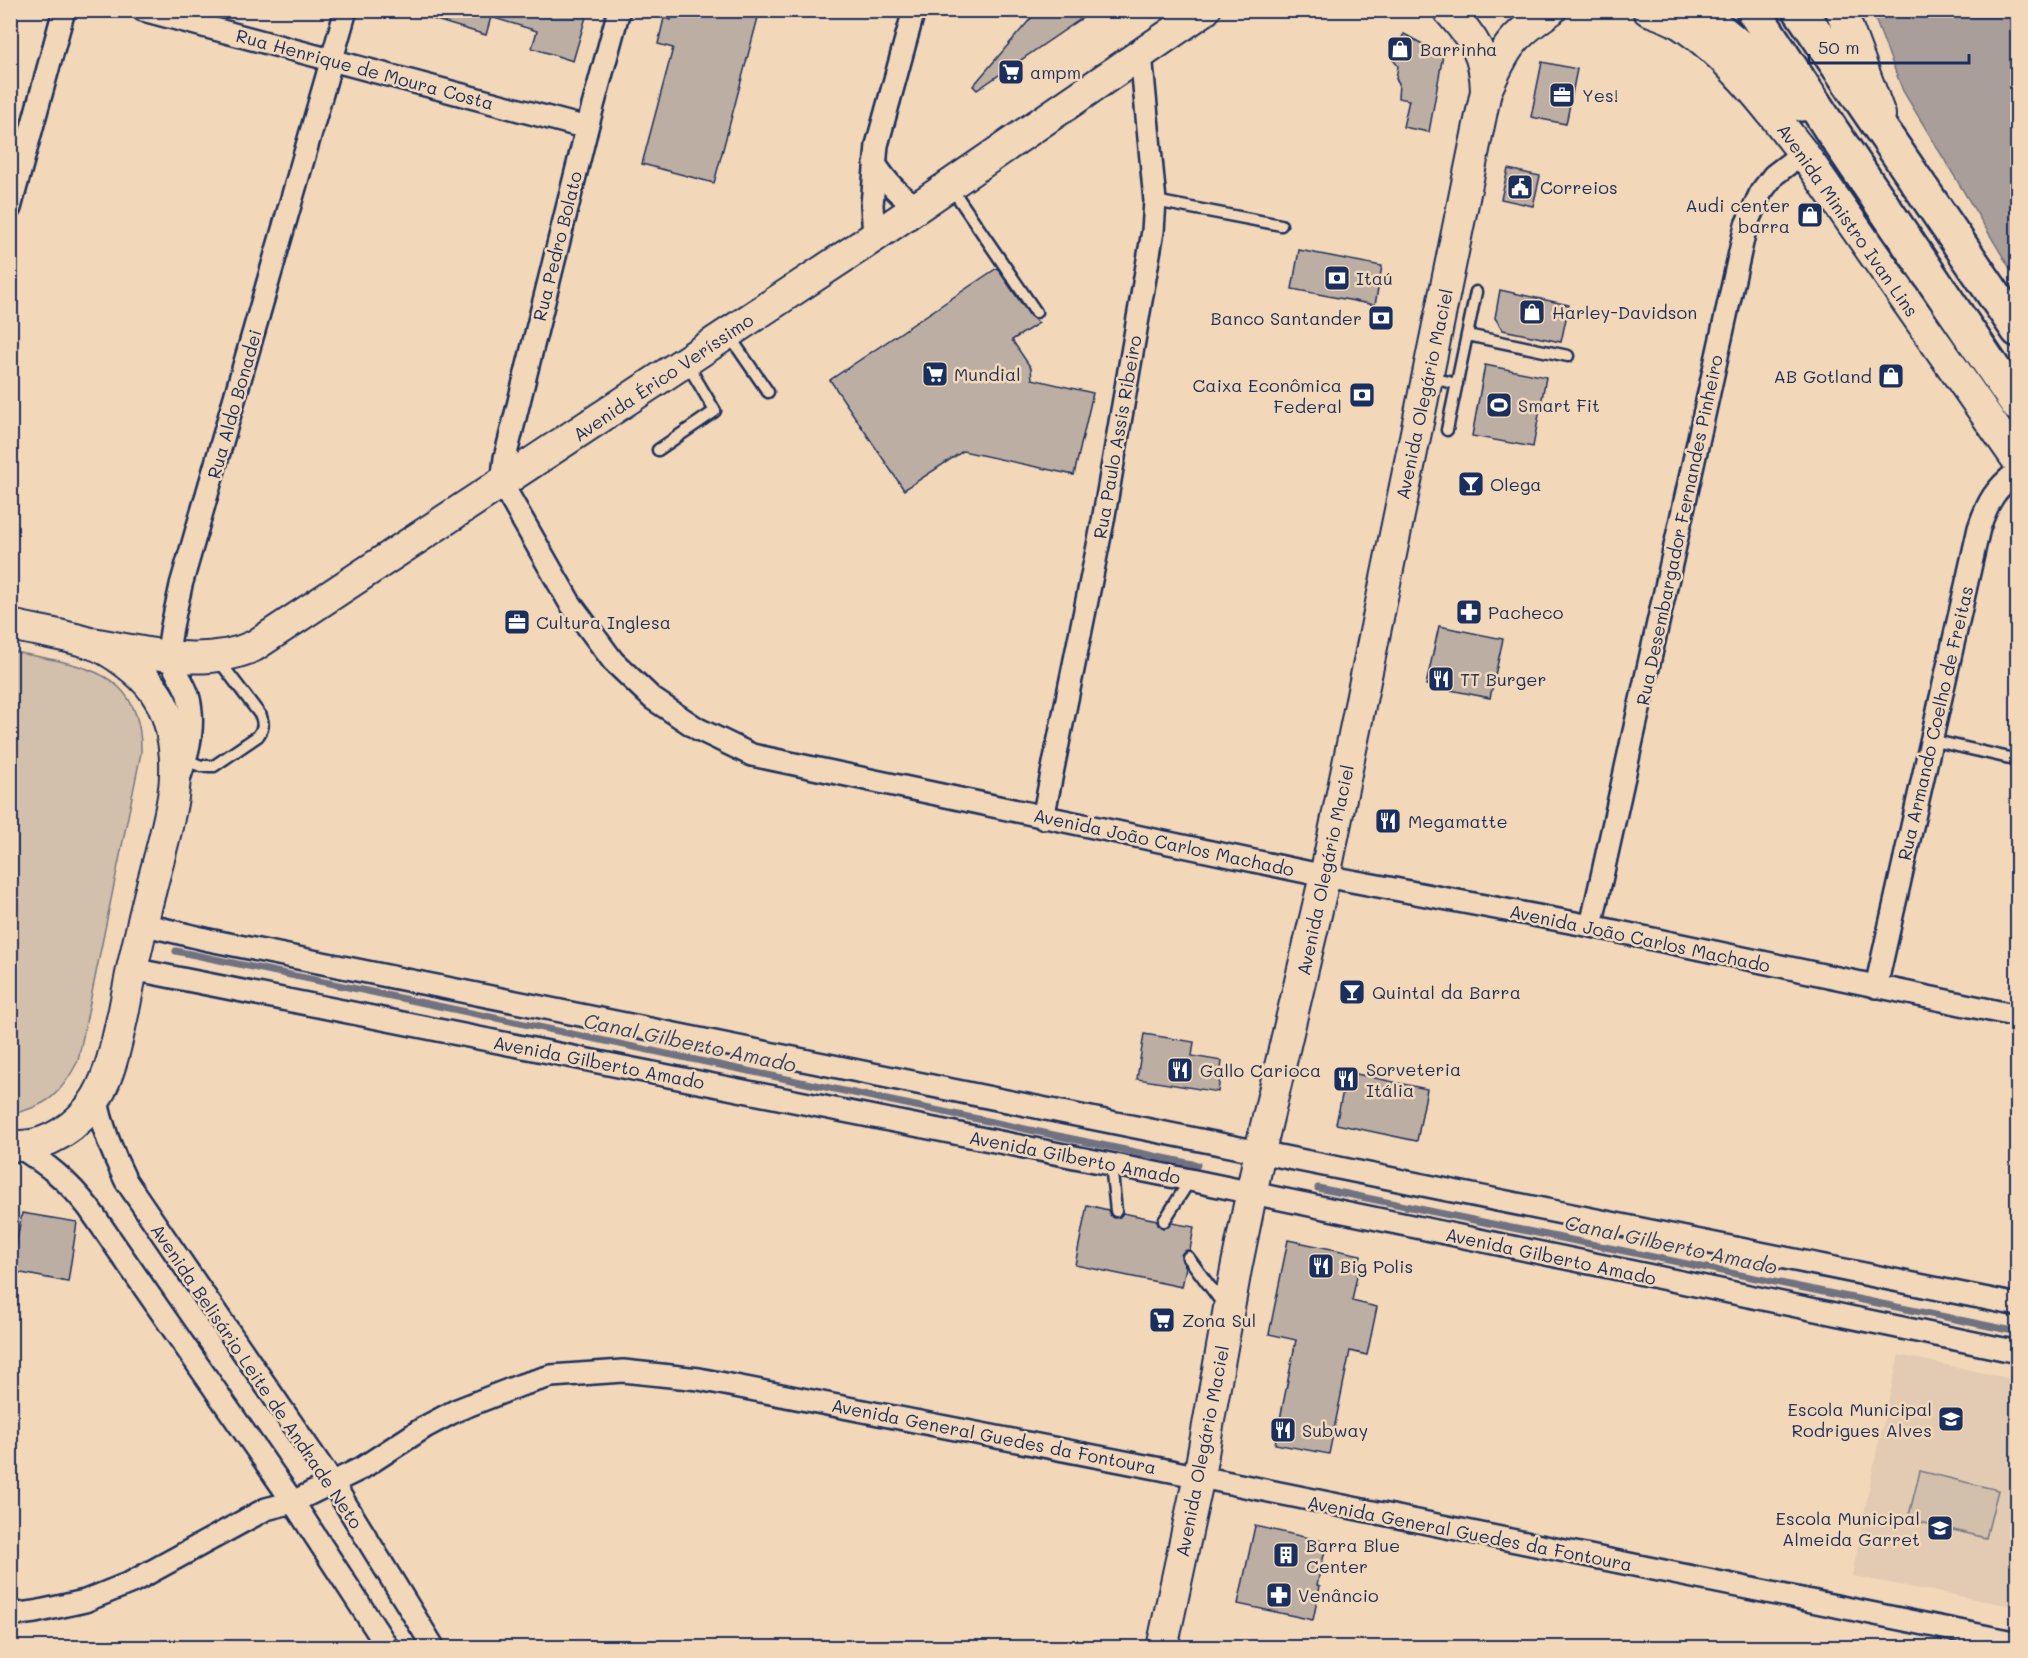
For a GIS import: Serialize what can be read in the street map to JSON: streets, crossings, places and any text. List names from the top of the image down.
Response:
{
  "streets": {
    "highway": ["Avenida Ministro Ivan Lins"],
    "main road": ["Avenida Érico Veríssimo", "Avenida Olegário Maciel"],
    "street": [
      "Rua Henrique de Moura Costa",
      "Rua Pedro Bolato",
      "Rua Aldo Bonadei",
      "Rua Paulo Assis Ribeiro",
      "Rua Desembargador Fernandes Pinheiro",
      "Rua Armando Coelho de Freitas",
      "Avenida João Carlos Machado",
      "Avenida Gilberto Amado",
      "Avenida Belisário Leite de Andrade Neto",
      "Avenida General Guedes da Fontoura"
    ]
  },
  "crossings": [
    ["Rua Henrique de Moura Costa", "Rua Pedro Bolato"],
    ["Rua Henrique de Moura Costa", "Rua Aldo Bonadei"],
    ["Avenida Ministro Ivan Lins", "Rua Desembargador Fernandes Pinheiro"],
    ["Rua Pedro Bolato", "Avenida Érico Veríssimo"],
    ["Rua Pedro Bolato", "Avenida João Carlos Machado"],
    ["Avenida Érico Veríssimo", "Rua Aldo Bonadei"],
    ["Avenida Érico Veríssimo", "Rua Paulo Assis Ribeiro"],
    ["Avenida Érico Veríssimo", "Avenida João Carlos Machado"],
    ["Avenida Olegário Maciel", "Avenida João Carlos Machado"],
    ["Avenida Olegário Maciel", "Avenida Gilberto Amado"],
    ["Avenida Olegário Maciel", "Avenida General Guedes da Fontoura"],
    ["Rua Paulo Assis Ribeiro", "Avenida João Carlos Machado"],
    ["Rua Desembargador Fernandes Pinheiro", "Avenida João Carlos Machado"],
    ["Rua Armando Coelho de Freitas", "Avenida João Carlos Machado"],
    ["Avenida Belisário Leite de Andrade Neto", "Avenida General Guedes da Fontoura"]
  ],
  "water": ["Canal Gilberto Amado"],
  "places": {
    "shop": [
      "Barrinha",
      "Audi center barra",
      "Harley-Davidson",
      "AB Gotland"
    ],
    "supermarket": ["ampm", "Mundial", "Zona Sul"],
    "office": ["Yes!", "Cultura Inglesa"],
    "public building": ["Correios"],
    "bank": ["Itaú", "Banco Santander", "Caixa Econômica Federal"],
    "sports": ["Smart Fit"],
    "bar": ["Olega", "Quintal da Barra"],
    "pharmacy": ["Pacheco", "Venâncio"],
    "restaurant": [
      "TT Burger",
      "Megamatte",
      "Gallo Carioca",
      "Sorveteria Itália",
      "Big Polis",
      "Subway"
    ],
    "school or university": ["Escola Municipal Rodrigues Alves", "Escola Municipal Almeida Garret"],
    "building": ["Barra Blue Center"]
  },
  "scale_bar": "50 m"
}
